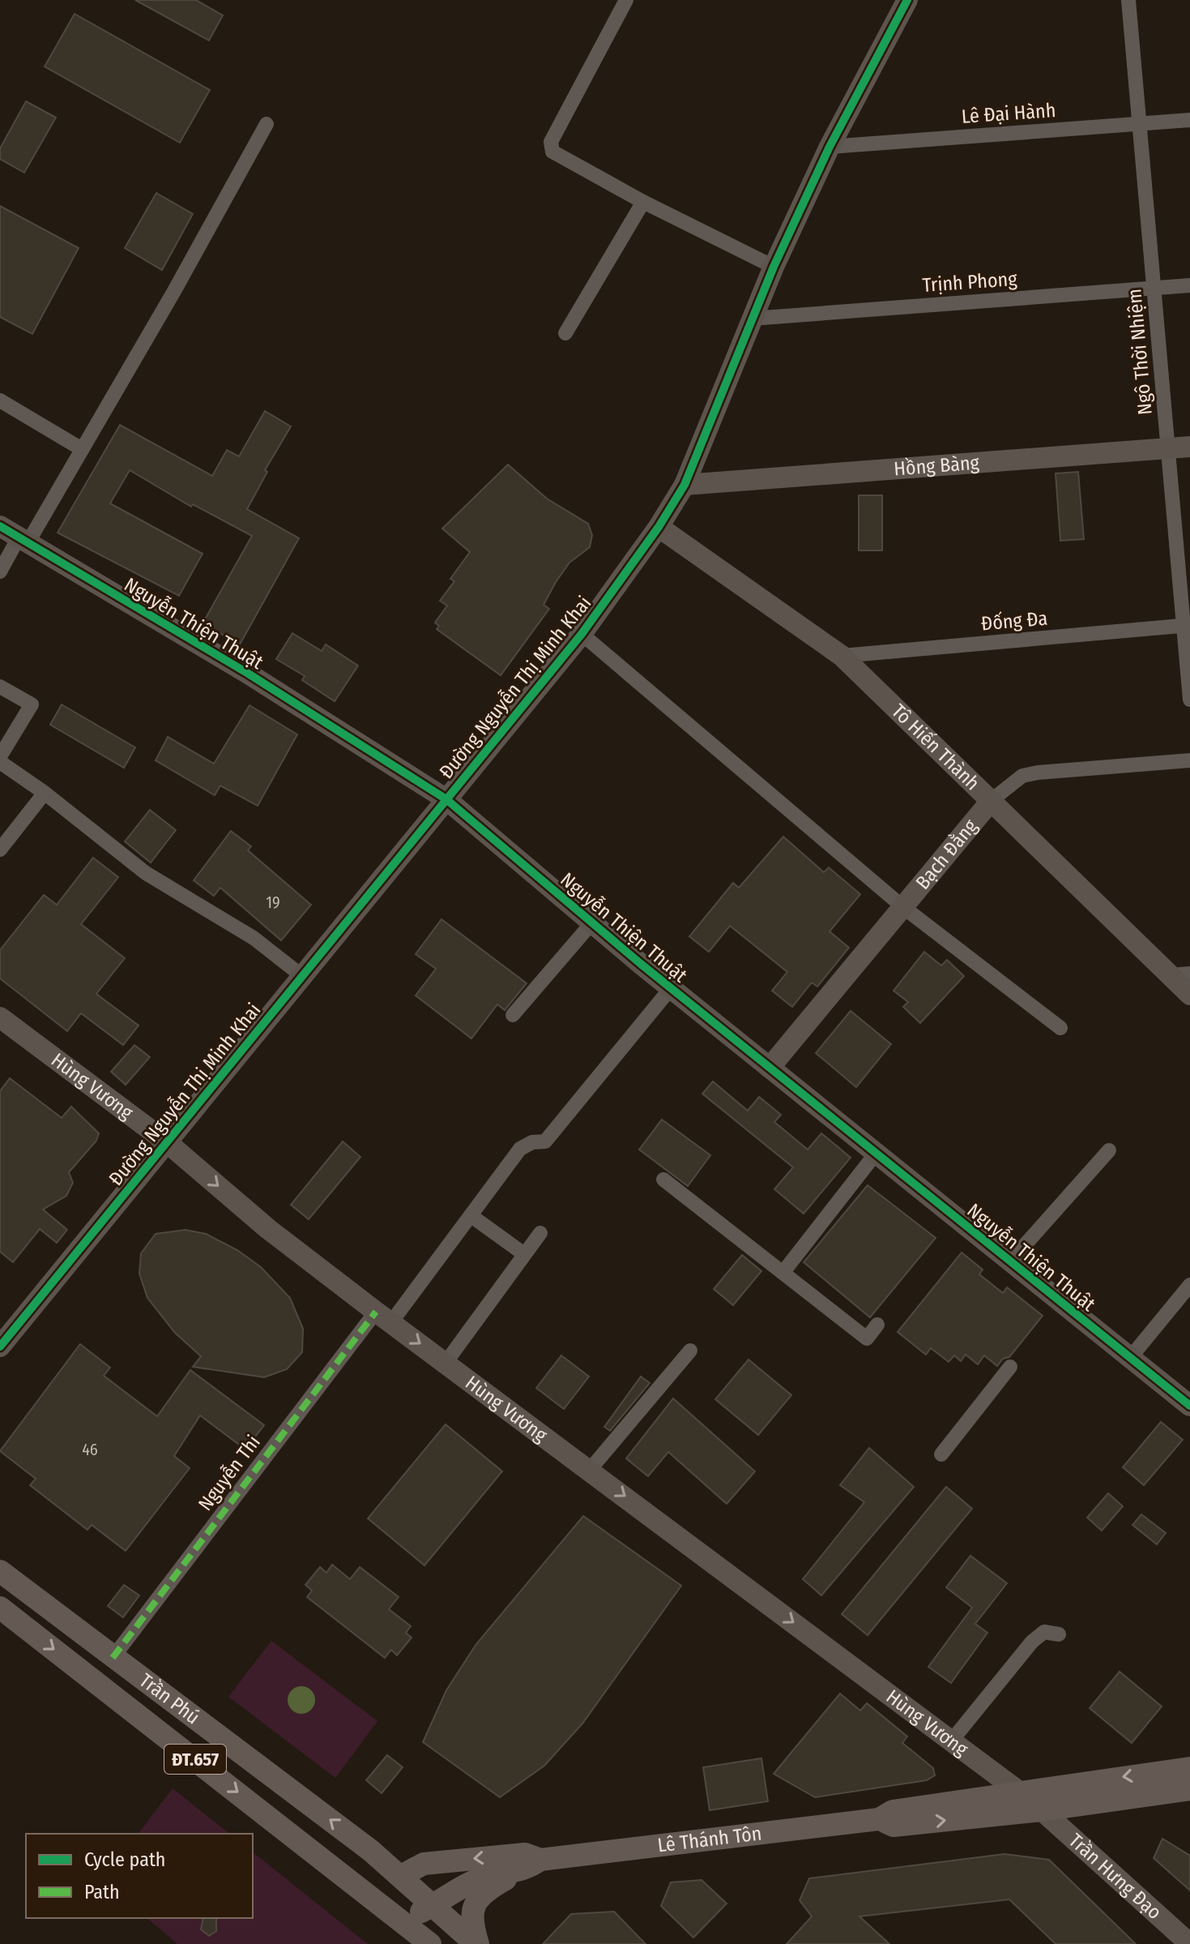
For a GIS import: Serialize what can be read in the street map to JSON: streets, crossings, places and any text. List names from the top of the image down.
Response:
{
  "streets": {
    "main road": ["Trần Phú", "ĐT.657", "Lê Thánh Tôn"],
    "street": [
      "Lê Đại Hành",
      "Trịnh Phong",
      "Ngô Thời Nhiệm",
      "Hồng Bàng",
      "Đống Đa",
      "Nguyễn Thiện Thuật",
      "Đường Nguyễn Thị Minh Khai",
      "Tô Hiến Thành",
      "Bạch Đằng",
      "Hùng Vương",
      "Nguyễn Thi",
      "Trần Hưng Đạo"
    ]
  },
  "crossings": [
    ["Lê Đại Hành", "Ngô Thời Nhiệm"],
    ["Lê Đại Hành", "Đường Nguyễn Thị Minh Khai"],
    ["Trịnh Phong", "Ngô Thời Nhiệm"],
    ["Trịnh Phong", "Đường Nguyễn Thị Minh Khai"],
    ["Ngô Thời Nhiệm", "Hồng Bàng"],
    ["Ngô Thời Nhiệm", "Đống Đa"],
    ["Hồng Bàng", "Đường Nguyễn Thị Minh Khai"],
    ["Đống Đa", "Tô Hiến Thành"],
    ["Nguyễn Thiện Thuật", "Đường Nguyễn Thị Minh Khai"],
    ["Nguyễn Thiện Thuật", "Bạch Đằng"],
    ["Nguyễn Thiện Thuật", "Nguyễn Thi"],
    ["Đường Nguyễn Thị Minh Khai", "Tô Hiến Thành"],
    ["Đường Nguyễn Thị Minh Khai", "Hùng Vương"],
    ["Tô Hiến Thành", "Bạch Đằng"],
    ["Hùng Vương", "Nguyễn Thi"],
    ["Hùng Vương", "Lê Thánh Tôn"],
    ["Nguyễn Thi", "Trần Phú"],
    ["Trần Phú", "Lê Thánh Tôn"],
    ["Lê Thánh Tôn", "Trần Hưng Đạo"]
  ],
  "one_way": ["Hùng Vương"],
  "house_numbers": ["19", "46"],
  "legend": ["Cycle path", "Path"]
}
